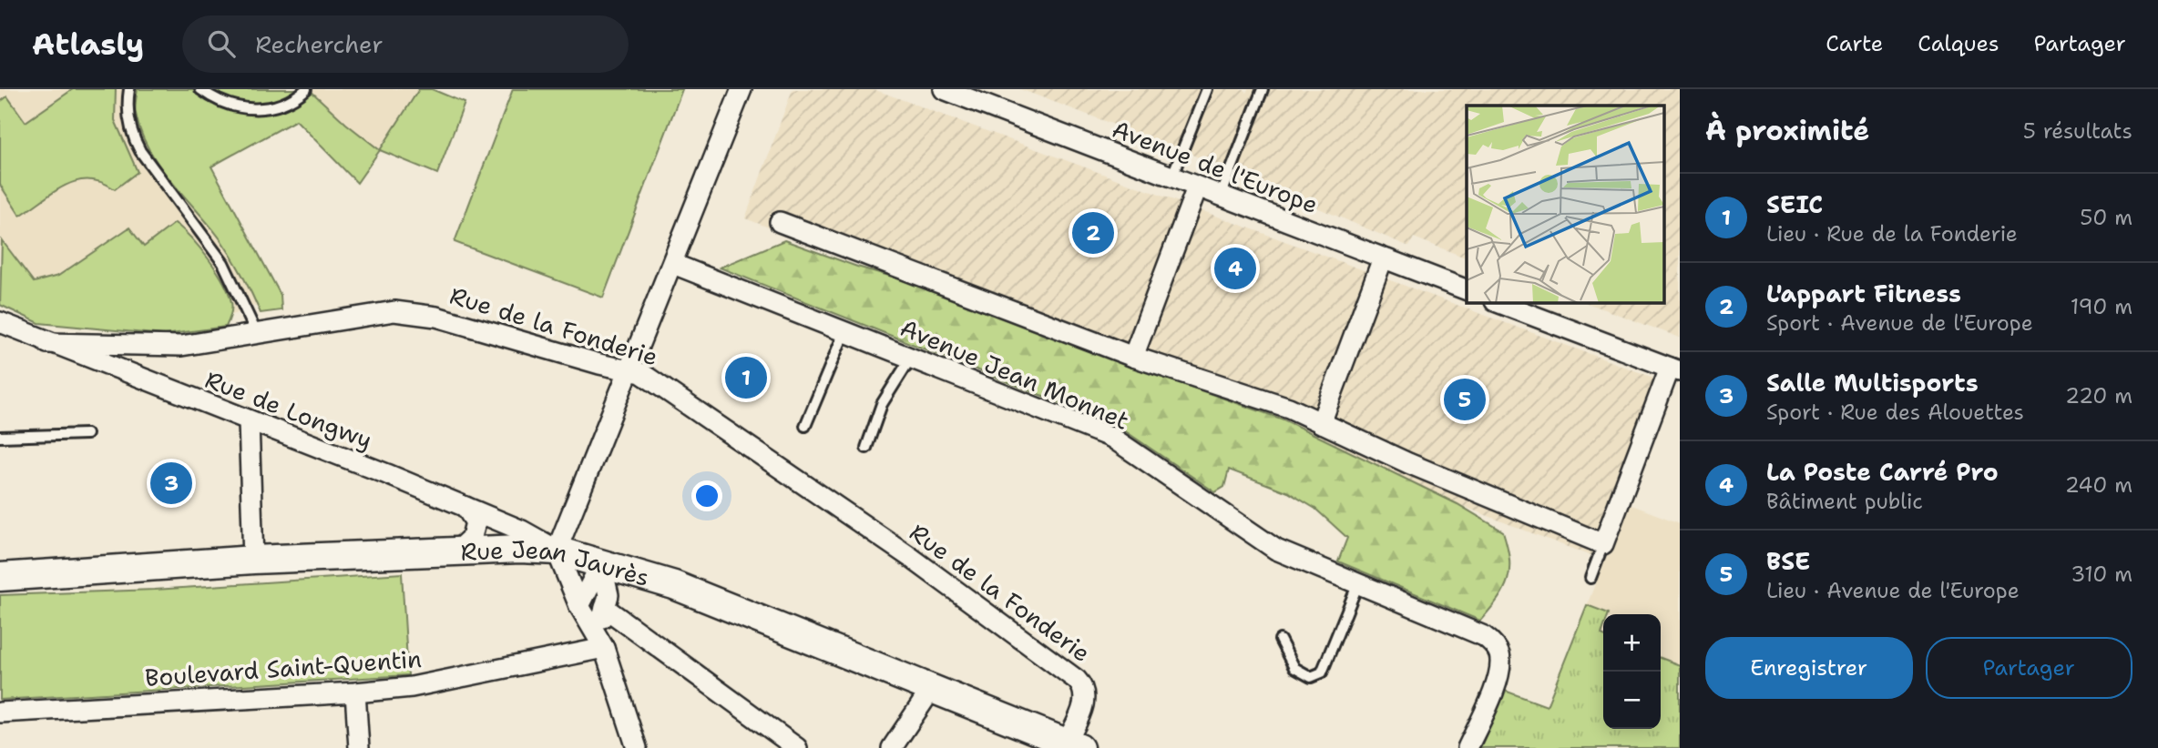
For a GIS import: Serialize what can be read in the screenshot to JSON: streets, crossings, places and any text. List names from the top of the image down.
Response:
{
  "streets": {
    "main road": ["Rue Jean Jaurès"],
    "street": [
      "Avenue de l'Europe",
      "Rue de la Fonderie",
      "Avenue Jean Monnet",
      "Rue de Longwy",
      "Boulevard Saint-Quentin"
    ]
  },
  "crossings": [
    ["Rue de la Fonderie", "Rue de Longwy"],
    ["Rue de la Fonderie", "Rue Jean Jaurès"],
    ["Rue de Longwy", "Rue Jean Jaurès"]
  ],
  "page": {
    "header": "Atlasly",
    "search": "Rechercher",
    "nav": ["Carte", "Calques", "Partager"],
    "heading": ["À proximité", "5 résultats"],
    "list": [
      {
        "mark": "1",
        "name": "SEIC",
        "note": "Lieu · Rue de la Fonderie",
        "value": "50 m"
      },
      {
        "mark": "2",
        "name": "L'appart Fitness",
        "note": "Sport · Avenue de l'Europe",
        "value": "190 m"
      },
      {
        "mark": "3",
        "name": "Salle Multisports",
        "note": "Sport · Rue des Alouettes",
        "value": "220 m"
      },
      {
        "mark": "4",
        "name": "La Poste Carré Pro",
        "note": "Bâtiment public",
        "value": "240 m"
      },
      {
        "mark": "5",
        "name": "BSE",
        "note": "Lieu · Avenue de l'Europe",
        "value": "310 m"
      }
    ],
    "pins": [
      "2",
      "4",
      "1",
      "5",
      "3"
    ],
    "map_buttons": ["+", "−"],
    "buttons": ["Enregistrer", "Partager"]
  }
}
